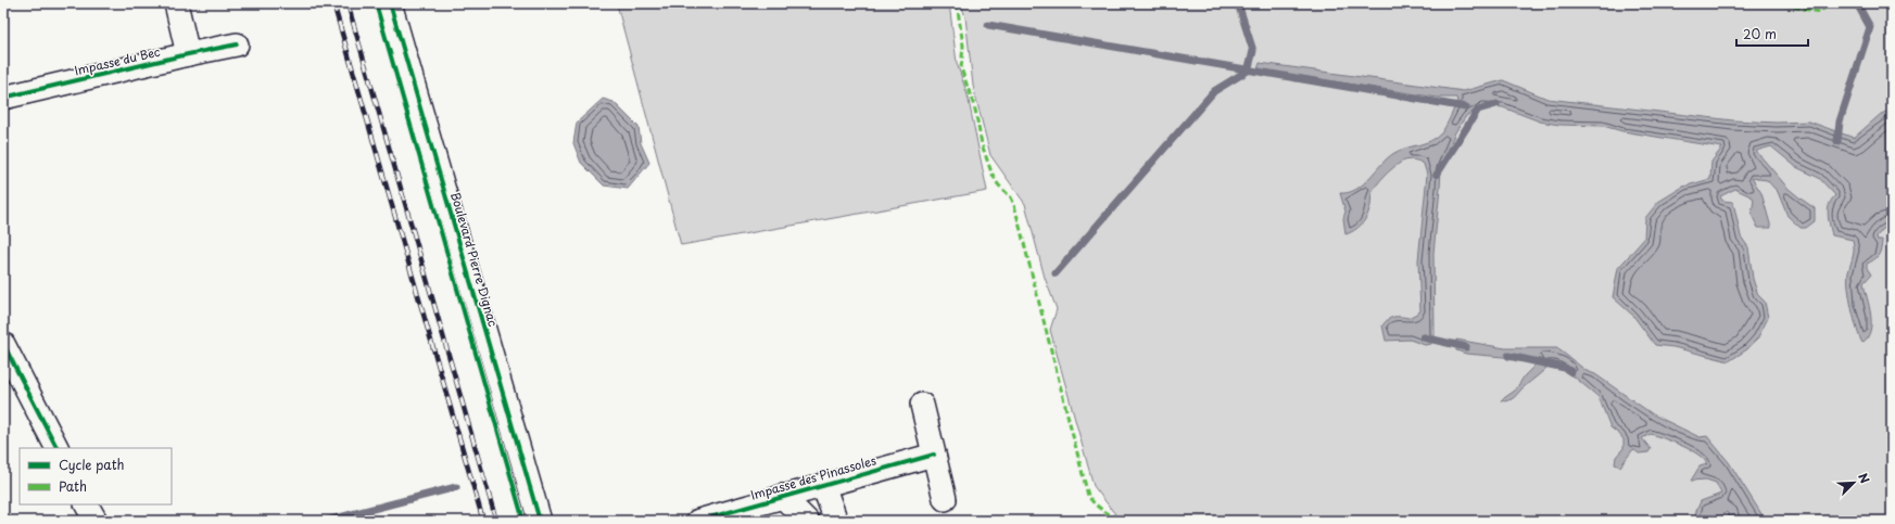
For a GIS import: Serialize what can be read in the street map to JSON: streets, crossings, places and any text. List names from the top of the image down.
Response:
{
  "streets": {
    "street": ["Impasse du Bec", "Boulevard Pierre Dignac", "Impasse des Pinassoles"]
  },
  "legend": ["Cycle path", "Path"],
  "scale_bar": "20 m",
  "north": "top right"
}
